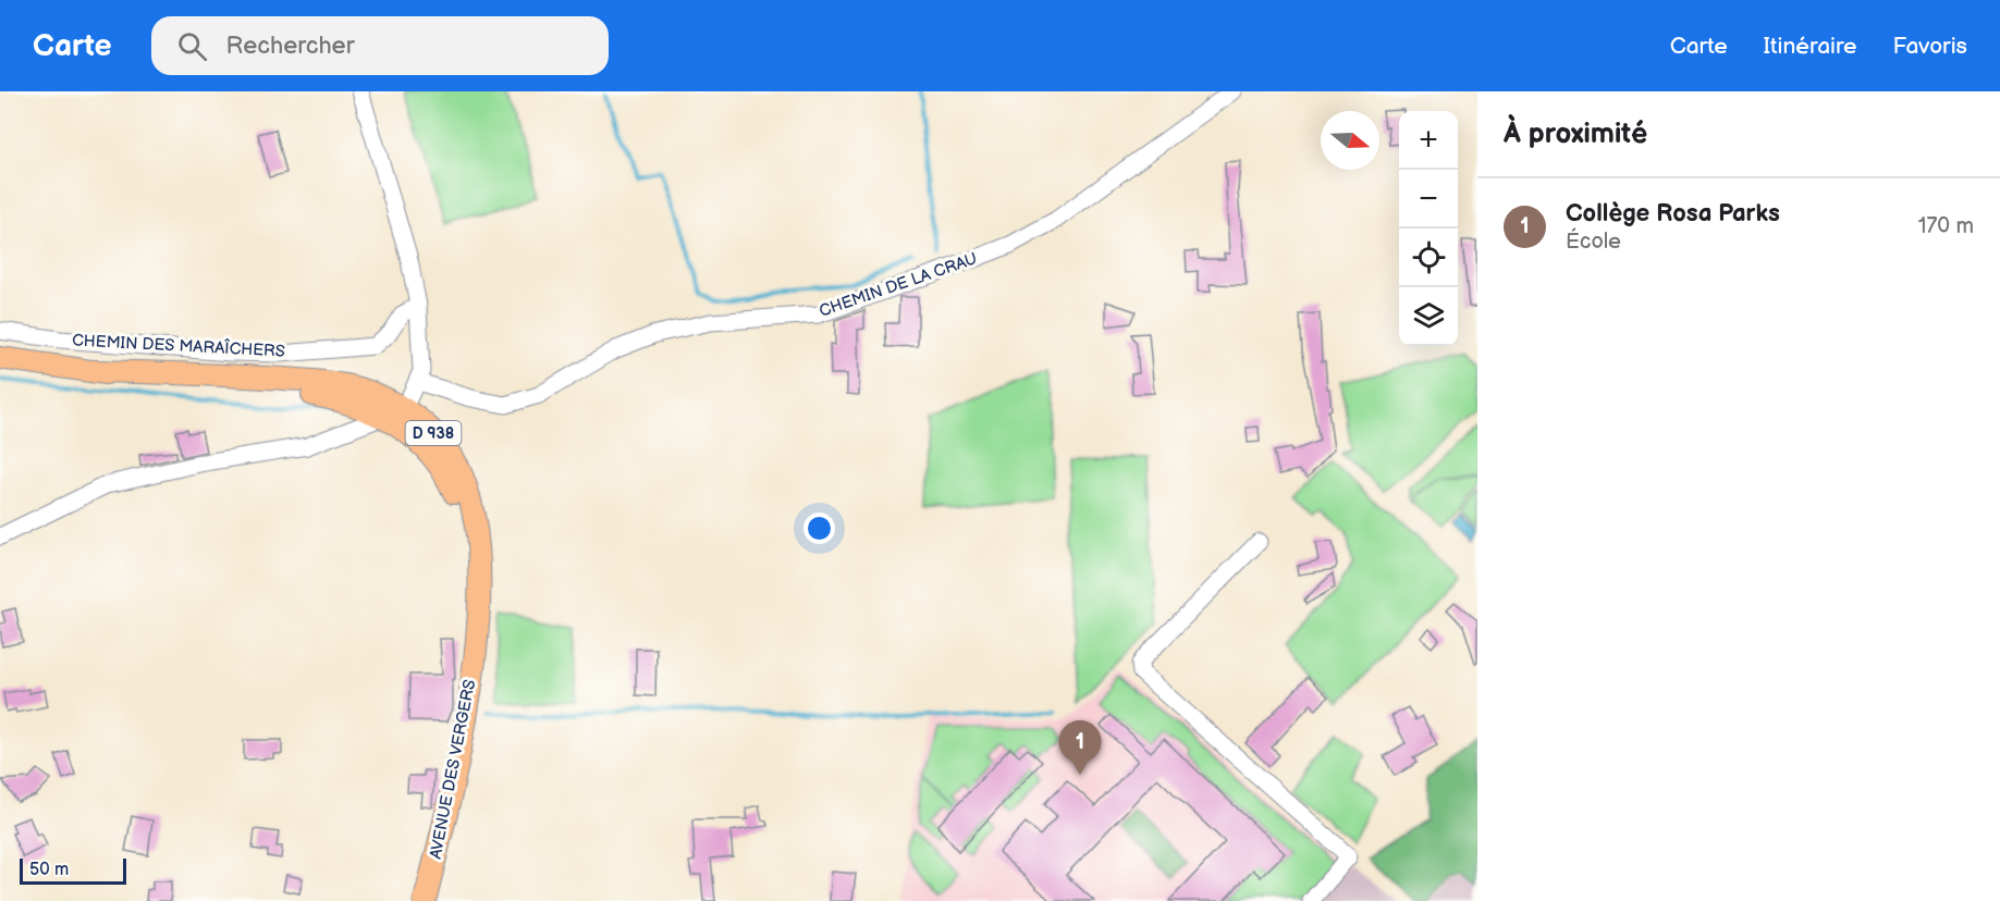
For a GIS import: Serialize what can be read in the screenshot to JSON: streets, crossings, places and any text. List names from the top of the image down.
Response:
{
  "streets": {
    "main road": ["D 938", "AVENUE DES VERGERS"],
    "street": ["CHEMIN DE LA CRAU", "CHEMIN DES MARAÎCHERS"]
  },
  "crossings": [
    ["D 938", "AVENUE DES VERGERS"]
  ],
  "scale_bar": "50 m",
  "north": "right",
  "page": {
    "header": "Carte",
    "search": "Rechercher",
    "nav": ["Carte", "Itinéraire", "Favoris"],
    "heading": "À proximité",
    "map_buttons": ["+", "−"],
    "list": [
      {
        "mark": "1",
        "name": "Collège Rosa Parks",
        "note": "École",
        "value": "170 m"
      }
    ],
    "pins": "1",
    "scale": "50 m"
  }
}
